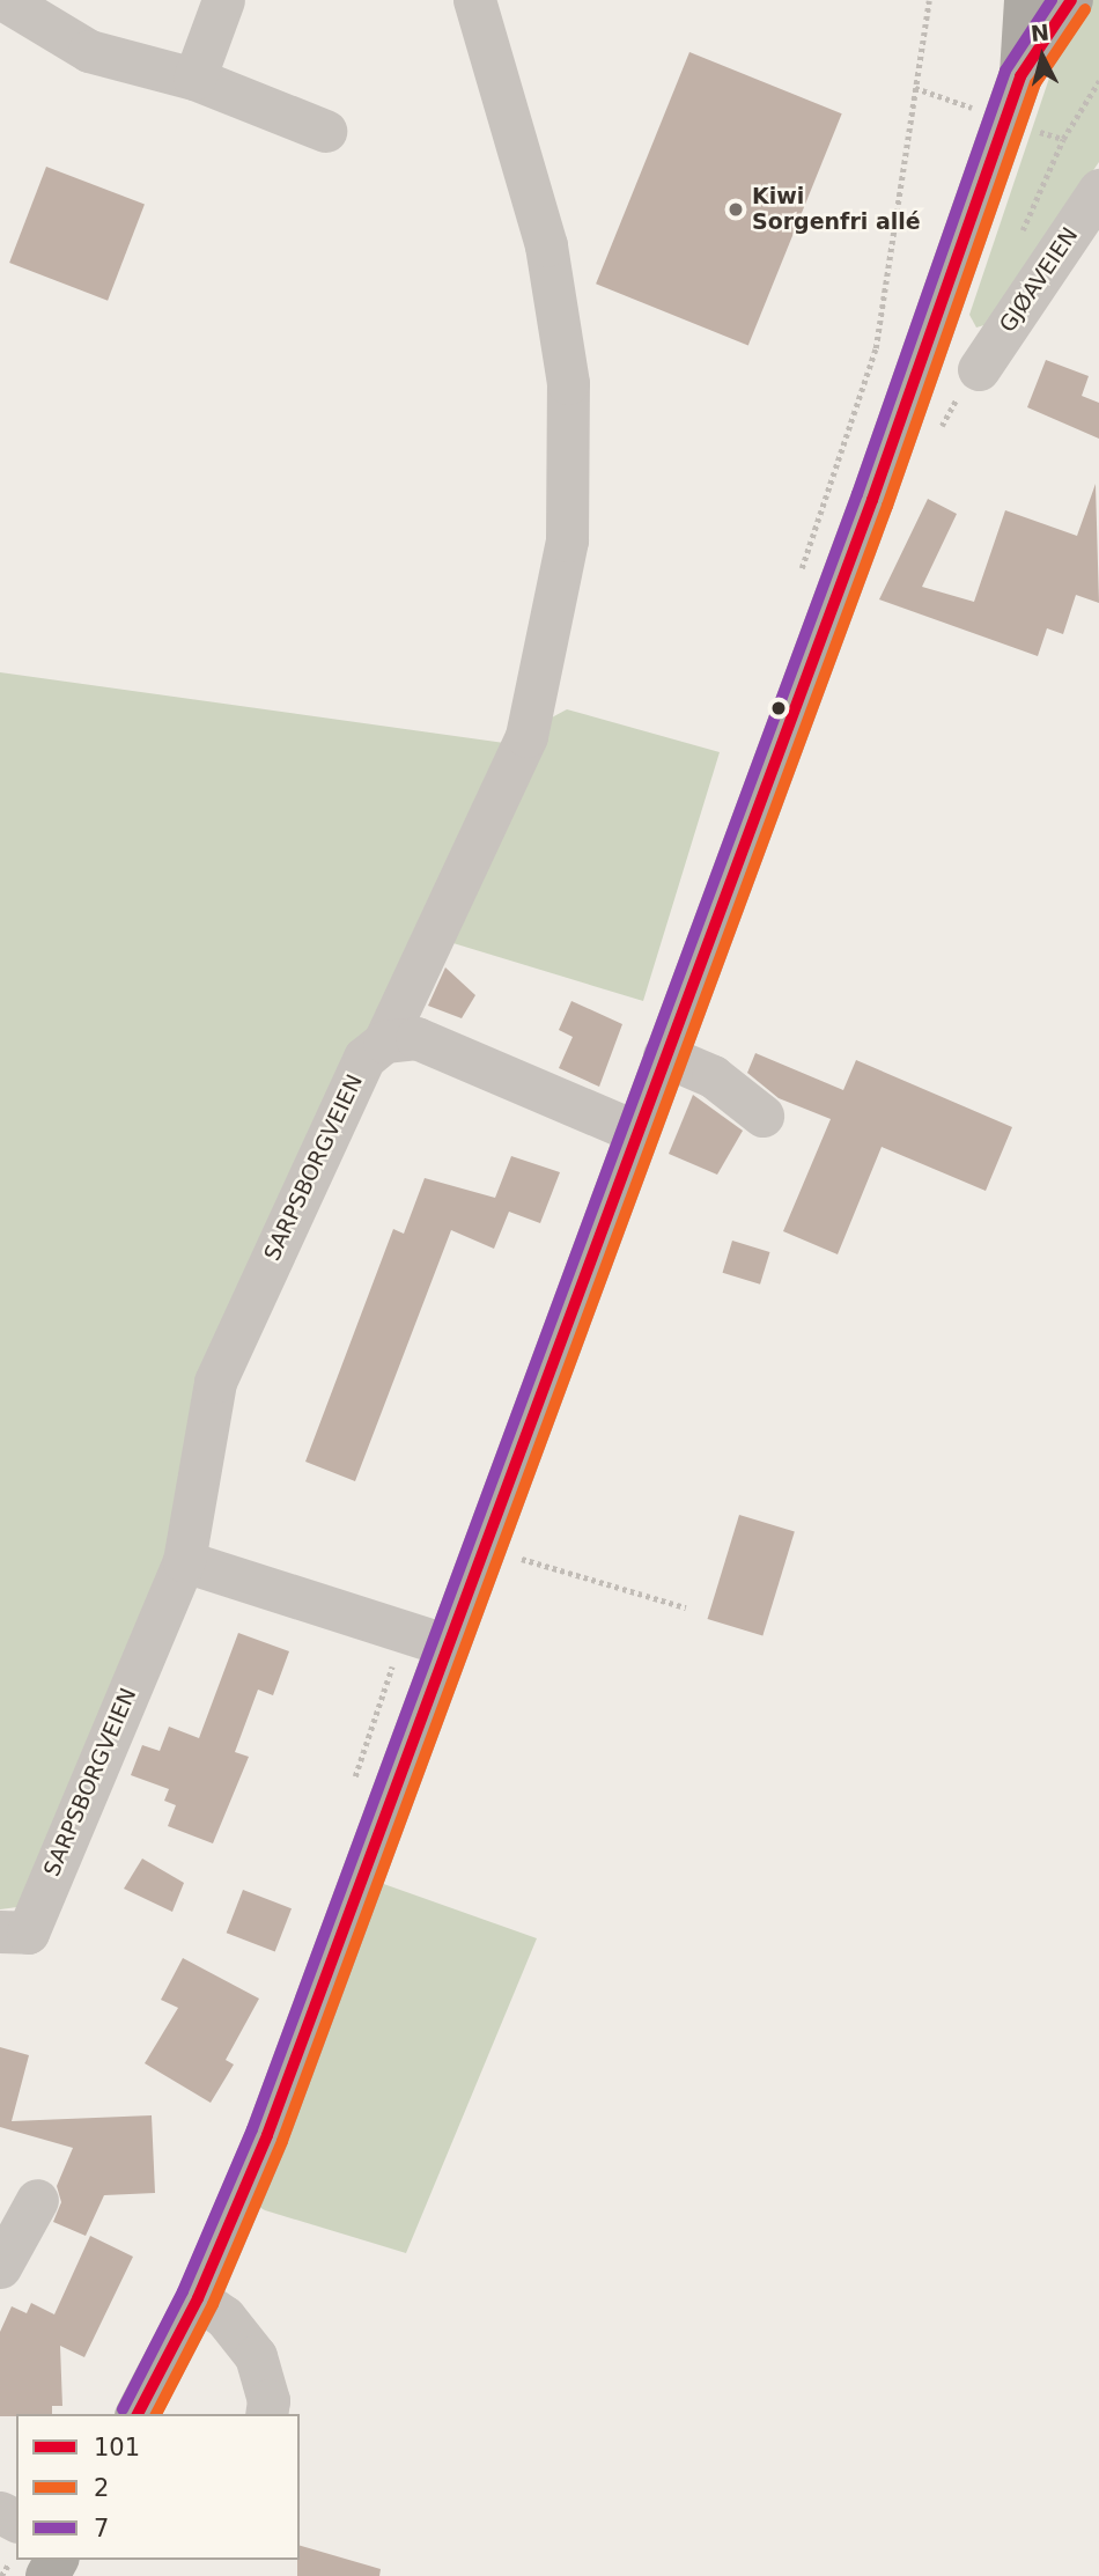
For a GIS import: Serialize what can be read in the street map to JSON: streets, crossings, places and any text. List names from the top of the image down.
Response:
{
  "streets": {
    "street": ["GJØAVEIEN", "SARPSBORGVEIEN"]
  },
  "places": ["Kiwi Sorgenfri allé"],
  "lines": ["transit line 101", "transit line 7", "transit line 2"],
  "legend": ["101", "2", "7"],
  "north": "top"
}
